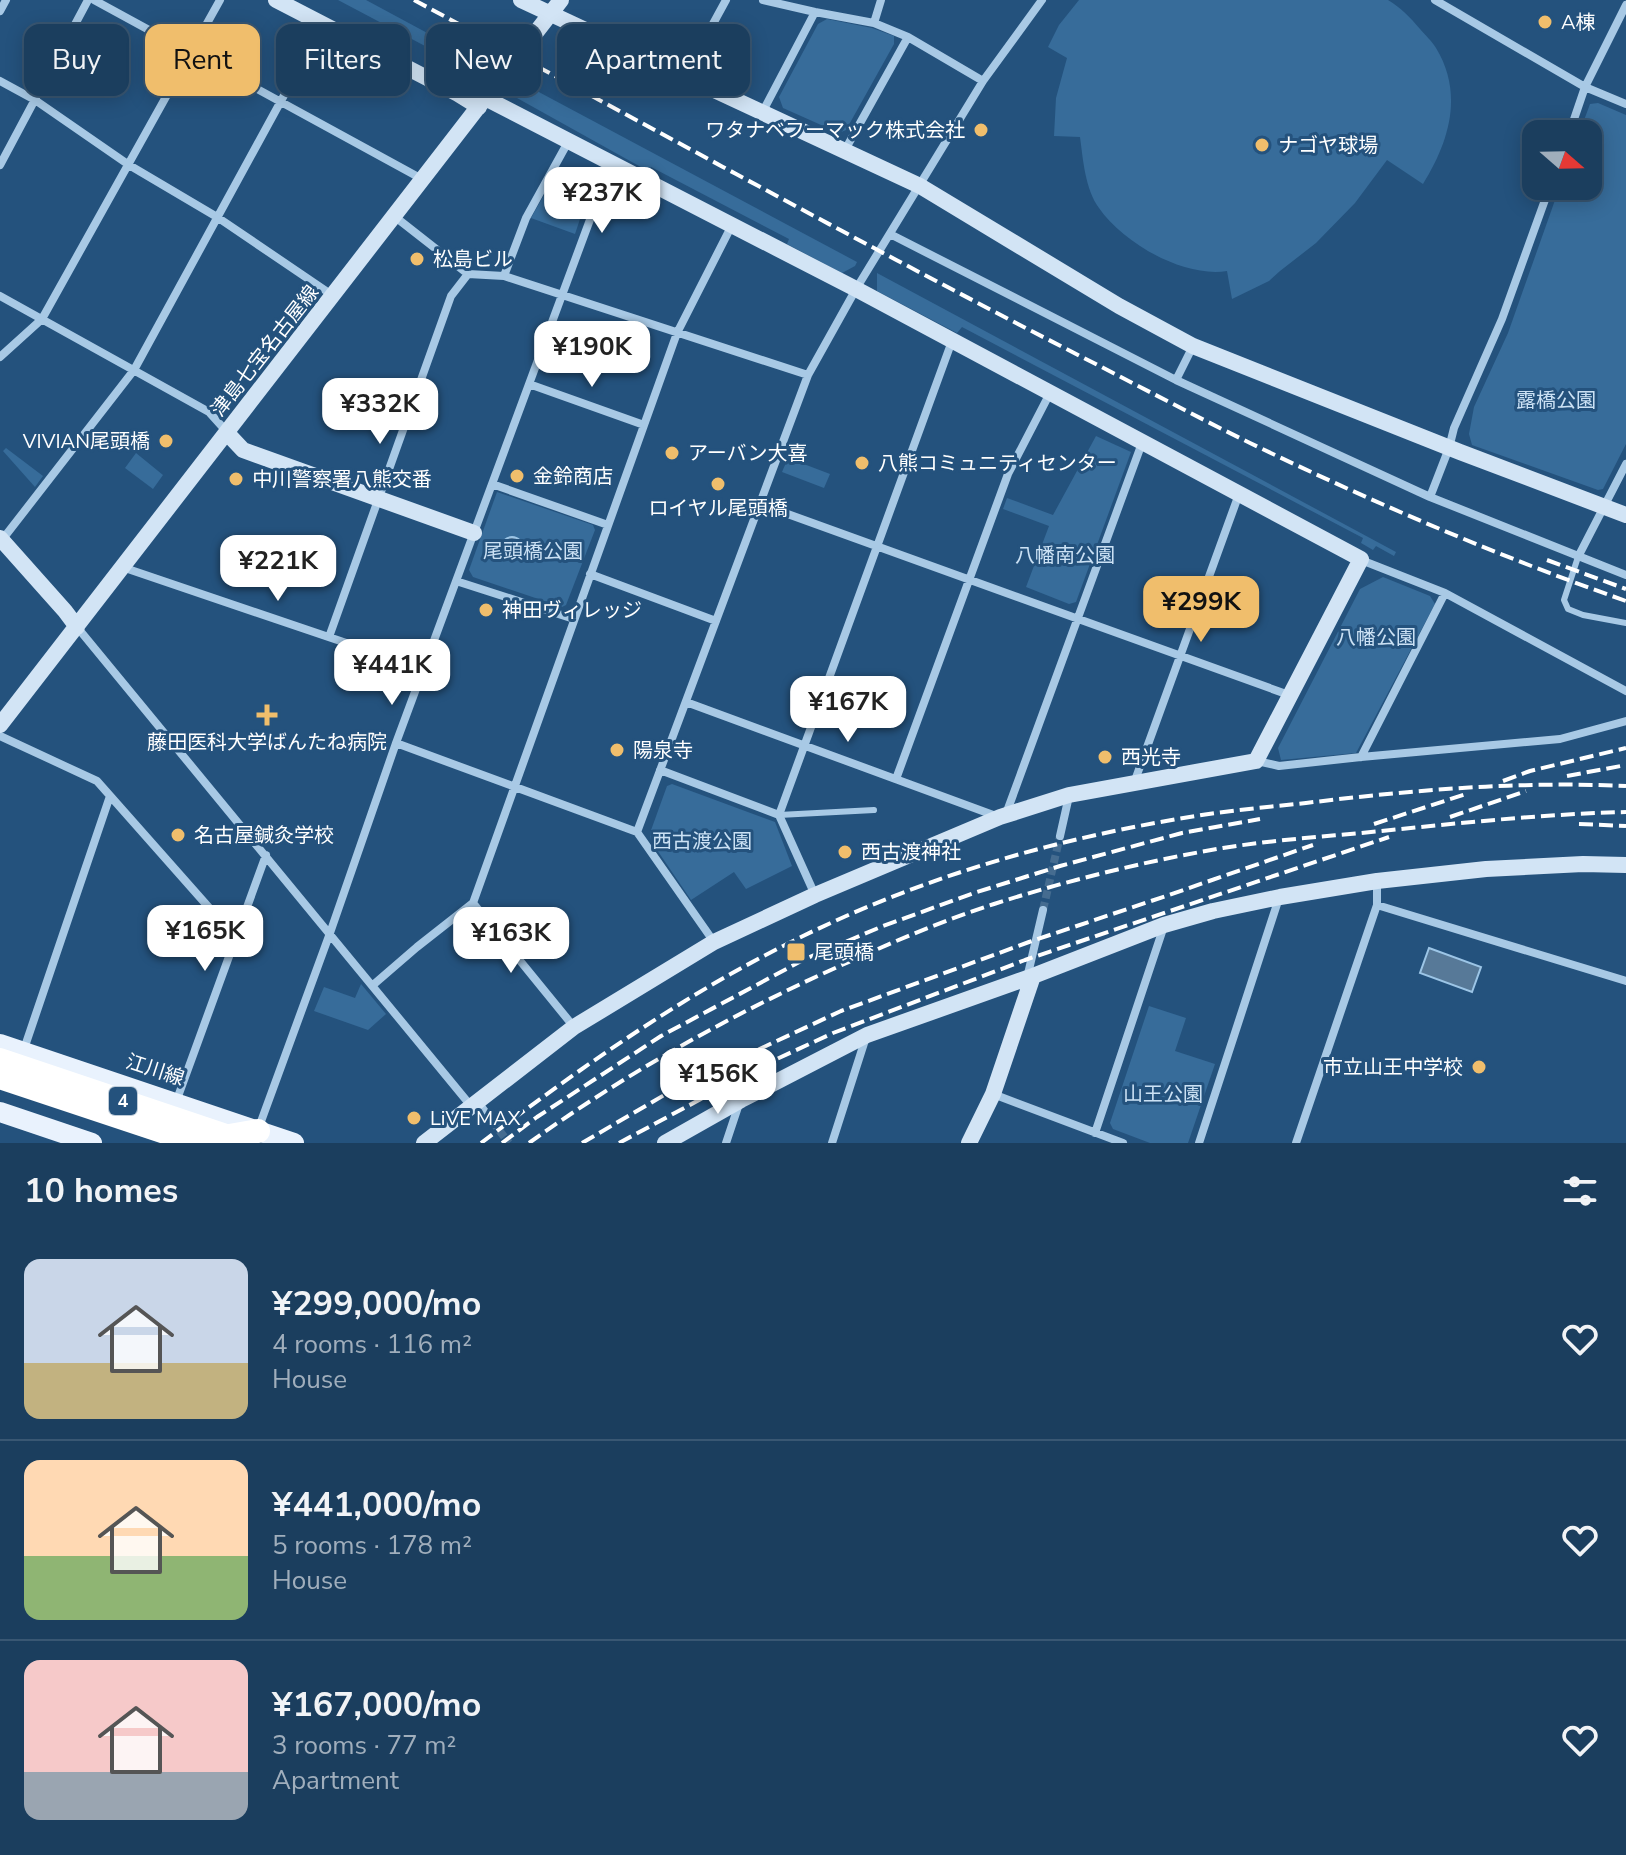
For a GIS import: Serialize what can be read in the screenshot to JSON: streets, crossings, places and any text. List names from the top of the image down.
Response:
{
  "streets": {
    "highway": ["4"],
    "main road": ["江川線"],
    "street": ["津島七宝名古屋線"]
  },
  "crossings": [
    ["江川線", "4"]
  ],
  "parks": [
    "露橋公園",
    "尾頭橋公園",
    "八幡南公園",
    "八幡公園",
    "西古渡公園",
    "山王公園"
  ],
  "places": {
    "other": [
      "A棟",
      "ワタナベフーマック株式会社",
      "ナゴヤ球場",
      "松島ビル",
      "VIVIAN尾頭橋",
      "アーバン大喜",
      "八熊コミュニティセンター",
      "金鈴商店",
      "中川警察署八熊交番",
      "ロイヤル尾頭橋",
      "神田ヴィレッジ",
      "陽泉寺",
      "西光寺",
      "名古屋鍼灸学校",
      "西古渡神社",
      "市立山王中学校",
      "LiVE MAX"
    ],
    "health": ["藤田医科大学ばんたね病院"],
    "transit": ["尾頭橋"]
  },
  "north": "right",
  "page": {
    "chip": [
      "Buy",
      "Rent",
      "Filters",
      "New",
      "Apartment"
    ],
    "price": [
      "¥237K",
      "¥190K",
      "¥332K",
      "¥221K",
      "¥299K",
      "¥441K",
      "¥167K",
      "¥165K",
      "¥163K",
      "¥156K"
    ],
    "heading": "10 homes",
    "list": [
      {
        "name": "¥299,000/mo",
        "note": "4 rooms · 116 m² · House"
      },
      {
        "name": "¥441,000/mo",
        "note": "5 rooms · 178 m² · House"
      },
      {
        "name": "¥167,000/mo",
        "note": "3 rooms · 77 m² · Apartment"
      }
    ]
  }
}
